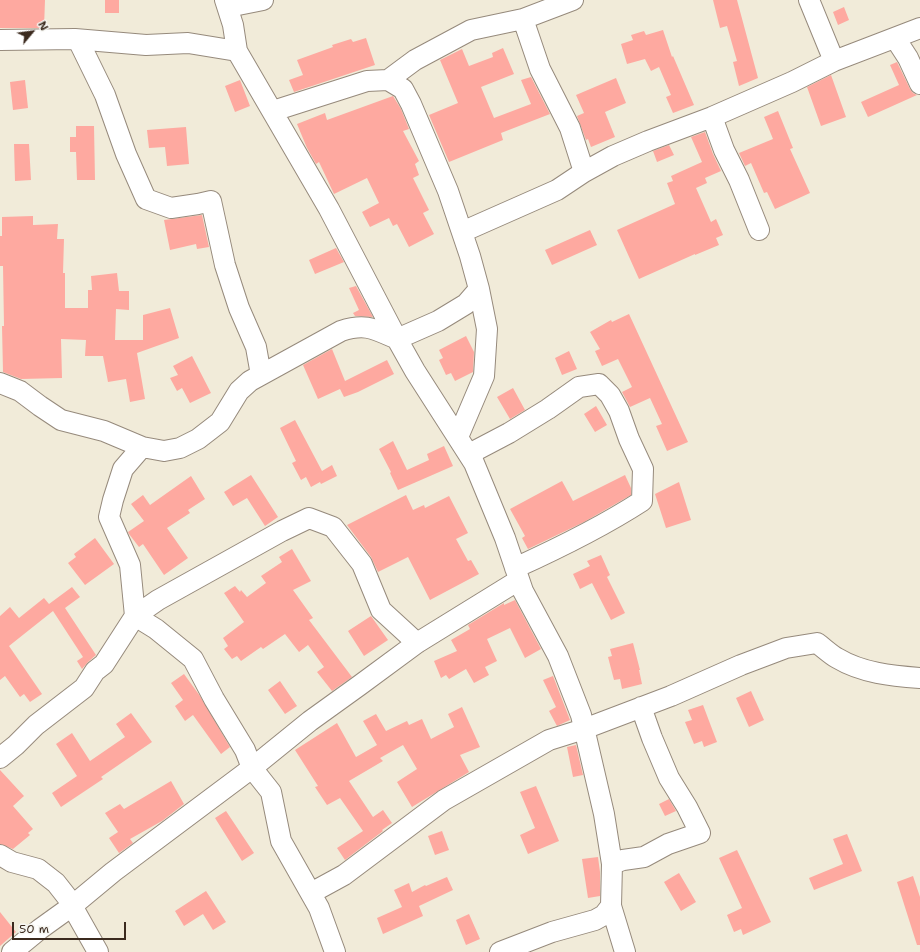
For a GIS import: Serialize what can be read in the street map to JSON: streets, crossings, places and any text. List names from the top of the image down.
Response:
{
  "scale_bar": "50 m",
  "north": "top right"
}
